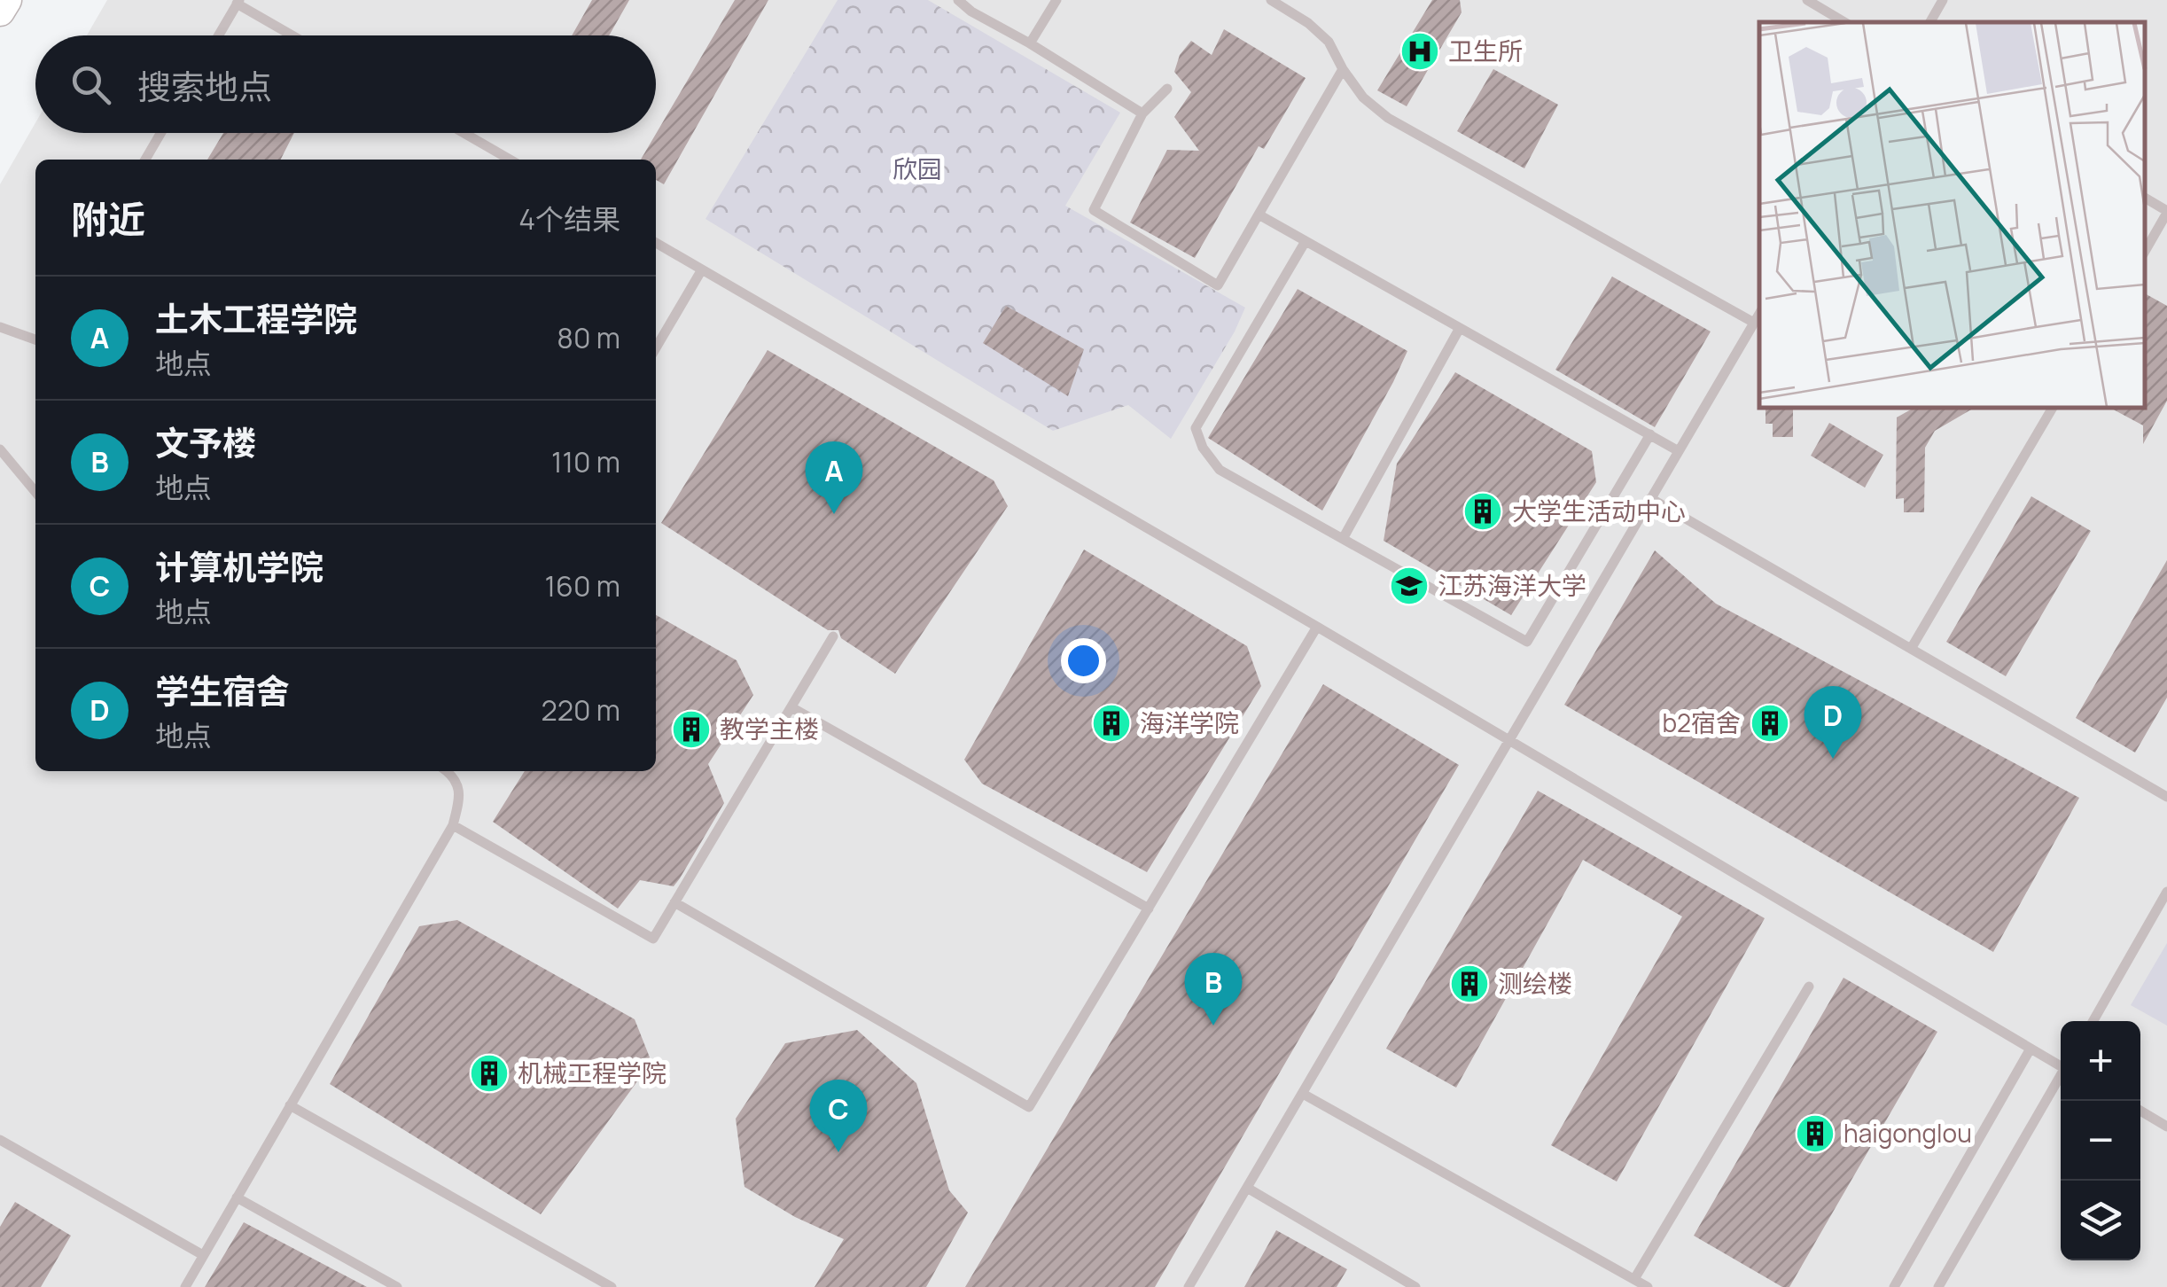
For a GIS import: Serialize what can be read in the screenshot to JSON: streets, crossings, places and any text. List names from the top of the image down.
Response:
{
  "parks": ["欣园"],
  "places": {
    "hospital": ["卫生所"],
    "building": [
      "大学生活动中心",
      "海洋学院",
      "b2宿舍",
      "教学主楼",
      "测绘楼",
      "机械工程学院",
      "haigonglou"
    ],
    "school or university": ["江苏海洋大学"]
  },
  "page": {
    "search": "搜索地点",
    "heading": ["附近", "4个结果"],
    "list": [
      {
        "mark": "A",
        "name": "土木工程学院",
        "note": "地点",
        "value": "80 m"
      },
      {
        "mark": "B",
        "name": "文予楼",
        "note": "地点",
        "value": "110 m"
      },
      {
        "mark": "C",
        "name": "计算机学院",
        "note": "地点",
        "value": "160 m"
      },
      {
        "mark": "D",
        "name": "学生宿舍",
        "note": "地点",
        "value": "220 m"
      }
    ],
    "pins": [
      "A",
      "D",
      "B",
      "C"
    ],
    "map_buttons": ["+", "−"]
  }
}
